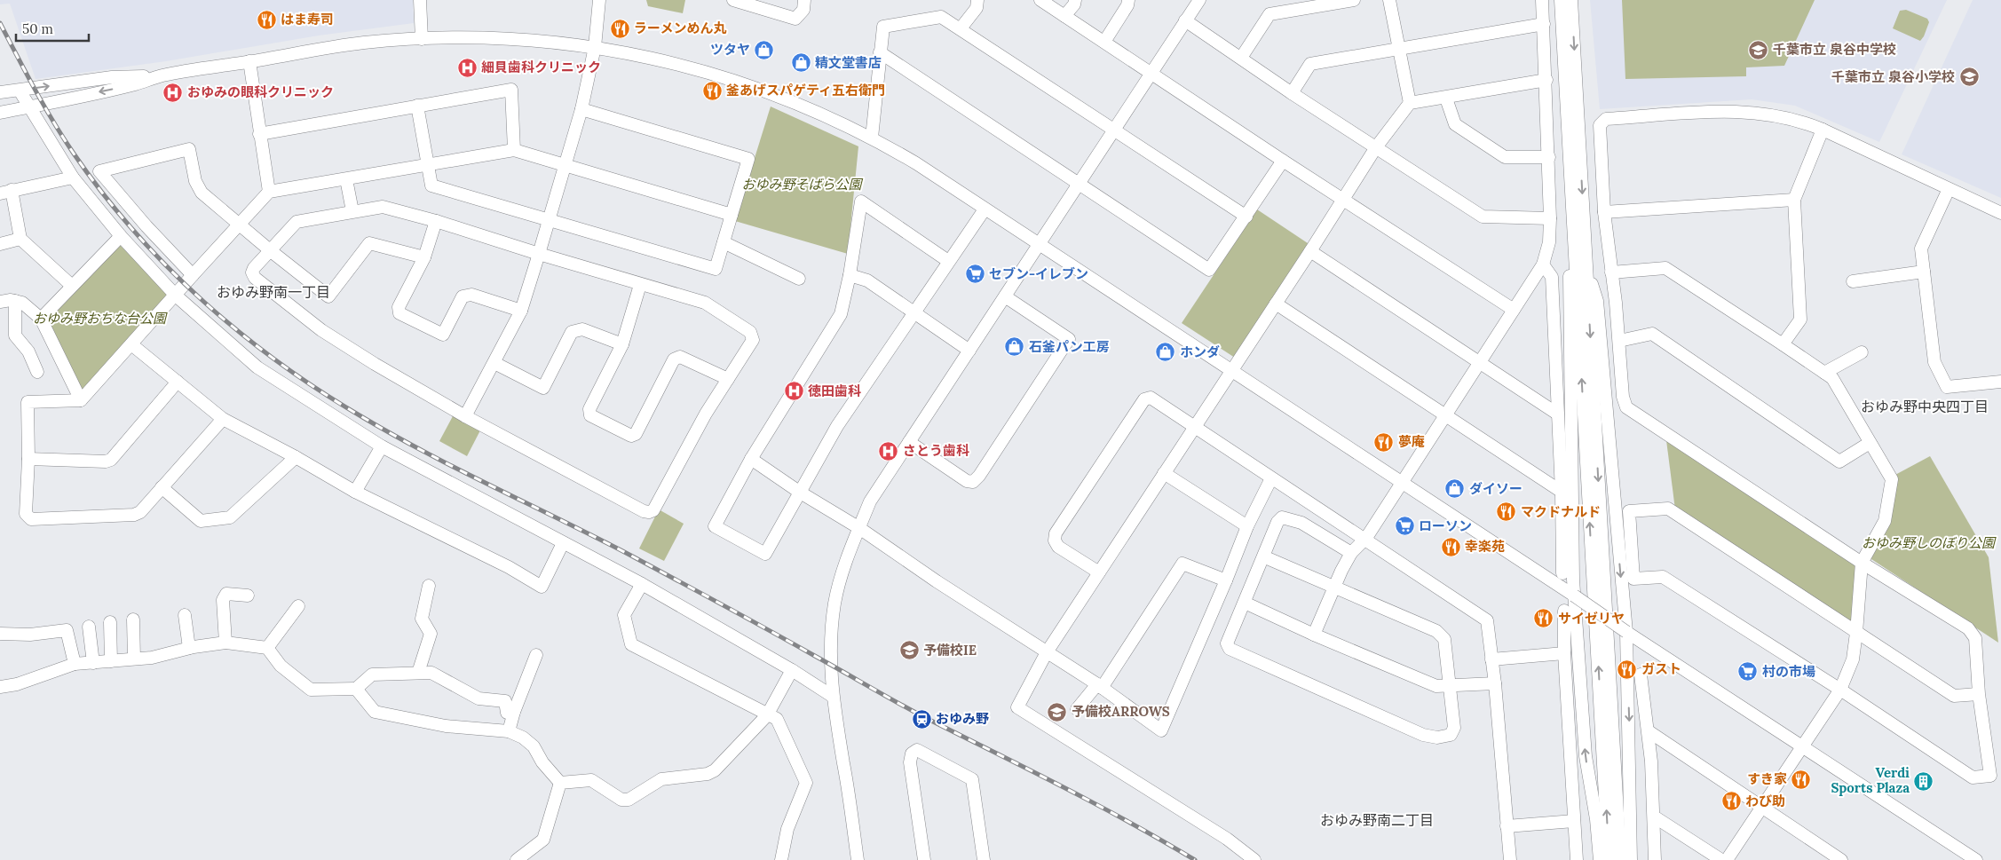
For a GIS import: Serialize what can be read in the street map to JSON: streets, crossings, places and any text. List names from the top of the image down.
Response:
{
  "districts": ["おゆみ野南一丁目", "おゆみ野中央四丁目", "おゆみ野南二丁目"],
  "parks": ["おゆみ野そばら公園", "おゆみ野おちな台公園", "おゆみ野しのぼり公園"],
  "places": {
    "restaurant": [
      "はま寿司",
      "ラーメンめん丸",
      "釜あげスパゲティ五右衛門",
      "夢庵",
      "マクドナルド",
      "幸楽苑",
      "サイゼリヤ",
      "ガスト",
      "すき家",
      "わび助"
    ],
    "shop": [
      "ツタヤ",
      "精文堂書店",
      "石釜パン工房",
      "ホンダ",
      "ダイソー"
    ],
    "school or university": [
      "千葉市立 泉谷中学校",
      "千葉市立 泉谷小学校",
      "予備校IE",
      "予備校ARROWS"
    ],
    "hospital": [
      "細貝歯科クリニック",
      "おゆみの眼科クリニック",
      "徳田歯科",
      "さとう歯科"
    ],
    "supermarket": ["セブン-イレブン", "ローソン", "村の市場"],
    "station": ["おゆみ野"],
    "building": ["Verdi Sports Plaza"]
  },
  "scale_bar": "50 m"
}
